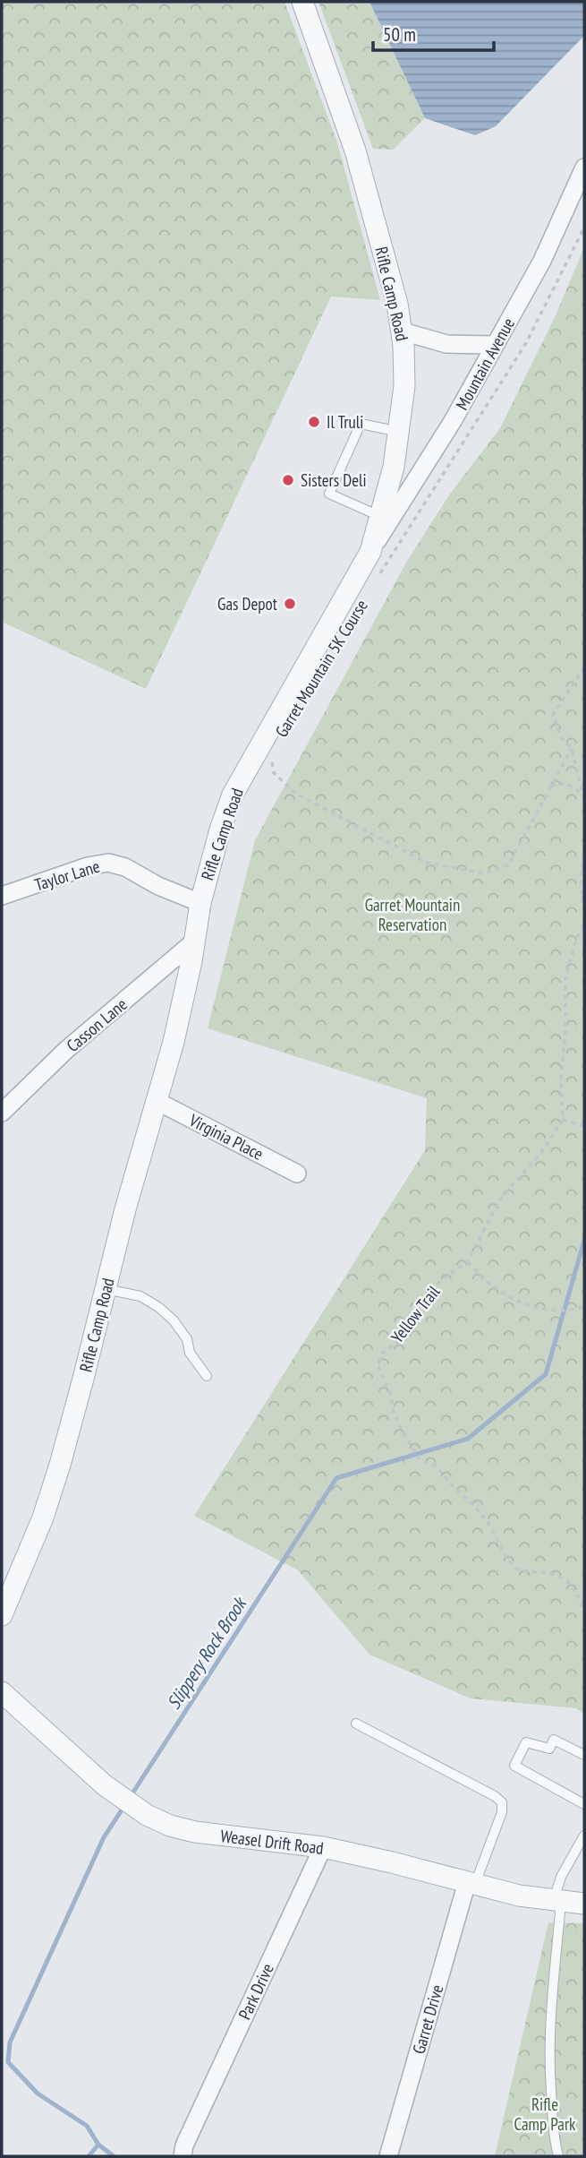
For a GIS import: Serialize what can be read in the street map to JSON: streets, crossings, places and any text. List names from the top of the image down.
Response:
{
  "streets": {
    "street": [
      "Rifle Camp Road",
      "Mountain Avenue",
      "Taylor Lane",
      "Casson Lane",
      "Virginia Place",
      "Weasel Drift Road",
      "Park Drive",
      "Garret Drive"
    ],
    "path": ["Yellow Trail"]
  },
  "crossings": [
    ["Rifle Camp Road", "Mountain Avenue"],
    ["Rifle Camp Road", "Taylor Lane"],
    ["Rifle Camp Road", "Casson Lane"],
    ["Rifle Camp Road", "Virginia Place"],
    ["Weasel Drift Road", "Park Drive"],
    ["Weasel Drift Road", "Garret Drive"]
  ],
  "water": ["Slippery Rock Brook"],
  "parks": ["Garret Mountain Reservation", "Rifle Camp Park"],
  "places": ["Il Truli", "Sisters Deli", "Gas Depot"],
  "scale_bar": "50 m"
}
